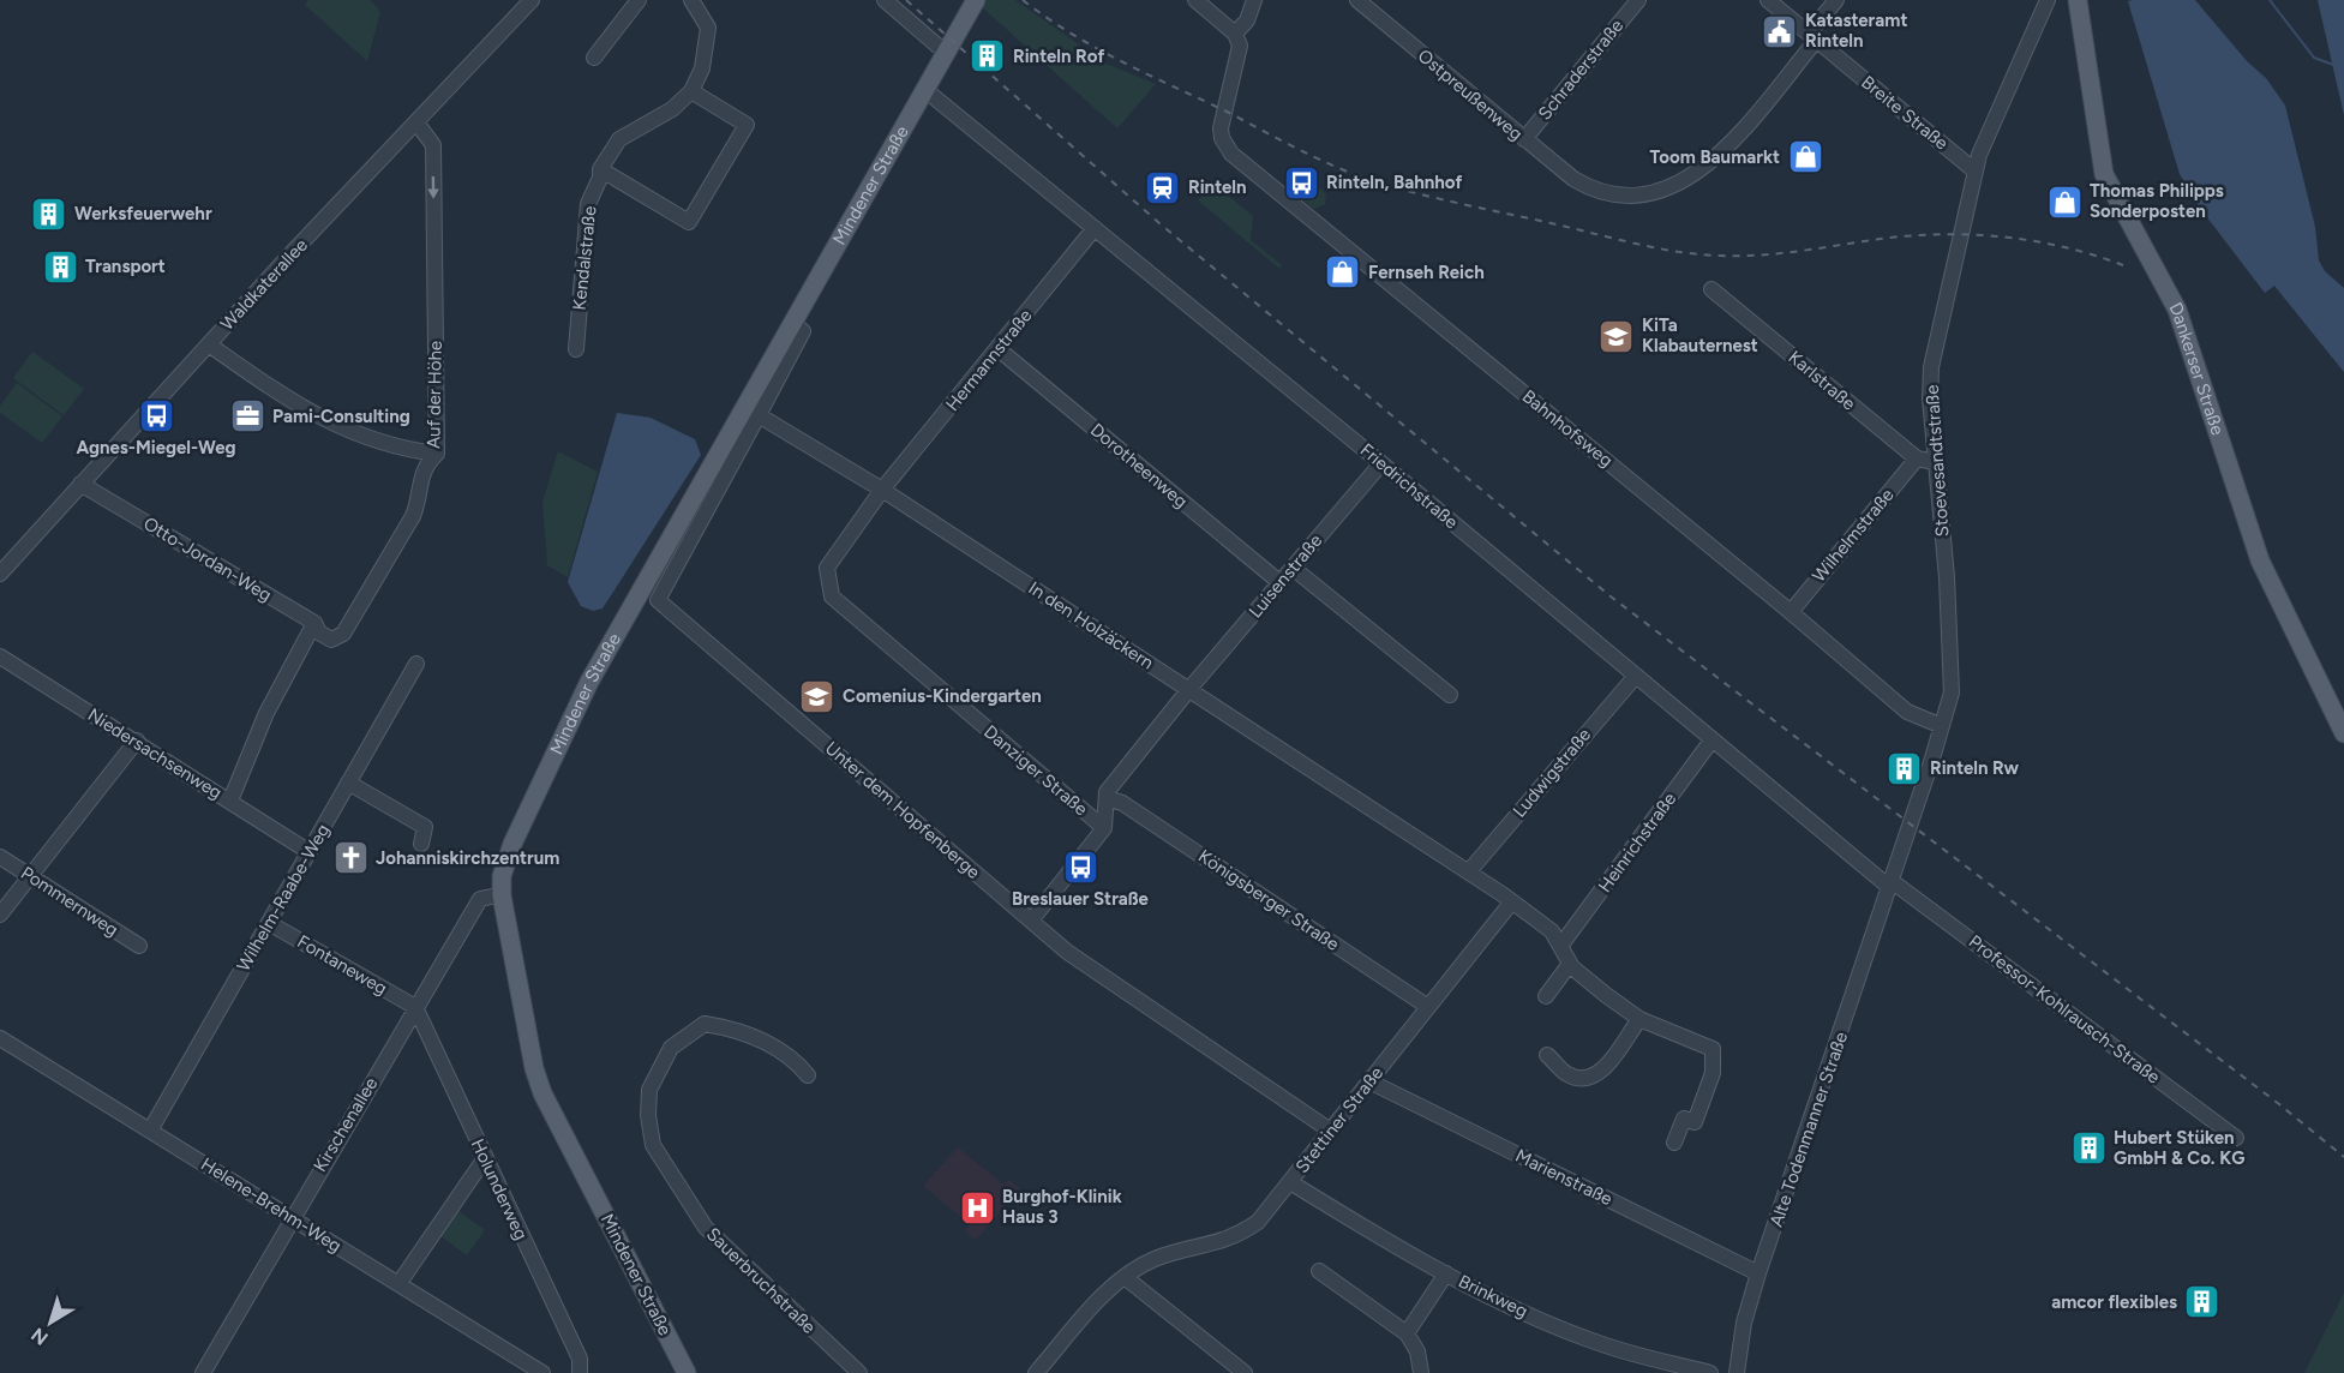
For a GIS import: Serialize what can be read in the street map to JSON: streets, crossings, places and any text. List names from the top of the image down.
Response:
{
  "streets": {
    "main road": ["Mindener Straße", "Dankerser Straße"],
    "street": [
      "Schraderstraße",
      "Ostpreußenweg",
      "Breite Straße",
      "Kendalstraße",
      "Waldkaterallee",
      "Hermannstraße",
      "Karlstraße",
      "Auf der Höhe",
      "Bahnhofsweg",
      "Stoevesandtstraße",
      "Dorotheenweg",
      "Friedrichstraße",
      "Wilhelmstraße",
      "Otto-Jordan-Weg",
      "Luisenstraße",
      "In den Holzäckern",
      "Niedersachsenweg",
      "Danziger Straße",
      "Ludwigstraße",
      "Unter dem Hopfenberge",
      "Heinrichstraße",
      "Wilhelm-Raabe-Weg",
      "Königsberger Straße",
      "Pommernweg",
      "Fontaneweg",
      "Professor-Kohlrausch-Straße",
      "Stettiner Straße",
      "Kirschenallee",
      "Alte Todenmanner Straße",
      "Marienstraße",
      "Holunderweg",
      "Helene-Brehm-Weg",
      "Sauerbruchstraße",
      "Brinkweg"
    ]
  },
  "crossings": [
    ["Schraderstraße", "Ostpreußenweg"],
    ["Ostpreußenweg", "Breite Straße"],
    ["Breite Straße", "Stoevesandtstraße"],
    ["Mindener Straße", "Friedrichstraße"],
    ["Mindener Straße", "Kirschenallee"],
    ["Waldkaterallee", "Auf der Höhe"],
    ["Waldkaterallee", "Otto-Jordan-Weg"],
    ["Hermannstraße", "Dorotheenweg"],
    ["Hermannstraße", "Friedrichstraße"],
    ["Hermannstraße", "In den Holzäckern"],
    ["Hermannstraße", "Danziger Straße"],
    ["Karlstraße", "Stoevesandtstraße"],
    ["Karlstraße", "Wilhelmstraße"],
    ["Auf der Höhe", "Otto-Jordan-Weg"],
    ["Bahnhofsweg", "Stoevesandtstraße"],
    ["Bahnhofsweg", "Wilhelmstraße"],
    ["Stoevesandtstraße", "Friedrichstraße"],
    ["Stoevesandtstraße", "Professor-Kohlrausch-Straße"],
    ["Stoevesandtstraße", "Alte Todenmanner Straße"],
    ["Dorotheenweg", "Luisenstraße"],
    ["Friedrichstraße", "Luisenstraße"],
    ["Friedrichstraße", "Ludwigstraße"],
    ["Friedrichstraße", "Heinrichstraße"],
    ["Friedrichstraße", "Professor-Kohlrausch-Straße"],
    ["Friedrichstraße", "Alte Todenmanner Straße"],
    ["Luisenstraße", "In den Holzäckern"],
    ["In den Holzäckern", "Danziger Straße"],
    ["In den Holzäckern", "Ludwigstraße"],
    ["In den Holzäckern", "Unter dem Hopfenberge"],
    ["In den Holzäckern", "Heinrichstraße"],
    ["In den Holzäckern", "Stettiner Straße"],
    ["Niedersachsenweg", "Wilhelm-Raabe-Weg"],
    ["Unter dem Hopfenberge", "Stettiner Straße"],
    ["Wilhelm-Raabe-Weg", "Fontaneweg"],
    ["Wilhelm-Raabe-Weg", "Helene-Brehm-Weg"],
    ["Königsberger Straße", "Stettiner Straße"],
    ["Fontaneweg", "Kirschenallee"],
    ["Fontaneweg", "Holunderweg"],
    ["Professor-Kohlrausch-Straße", "Alte Todenmanner Straße"],
    ["Stettiner Straße", "Marienstraße"],
    ["Stettiner Straße", "Brinkweg"],
    ["Kirschenallee", "Holunderweg"],
    ["Kirschenallee", "Helene-Brehm-Weg"],
    ["Alte Todenmanner Straße", "Marienstraße"]
  ],
  "one_way": ["Auf der Höhe"],
  "places": {
    "public building": ["Katasteramt Rinteln"],
    "building": [
      "Rinteln Rof",
      "Werksfeuerwehr",
      "Transport",
      "Rinteln Rw",
      "Hubert Stüken GmbH & Co. KG",
      "amcor flexibles"
    ],
    "shop": ["Toom Baumarkt", "Thomas Philipps Sonderposten", "Fernseh Reich"],
    "bus stop": ["Rinteln, Bahnhof", "Agnes-Miegel-Weg", "Breslauer Straße"],
    "station": ["Rinteln"],
    "school or university": ["KiTa Klabauternest", "Comenius-Kindergarten"],
    "office": ["Pami-Consulting"],
    "church": ["Johanniskirchzentrum"],
    "hospital": ["Burghof-Klinik Haus 3"]
  },
  "north": "bottom left"
}
